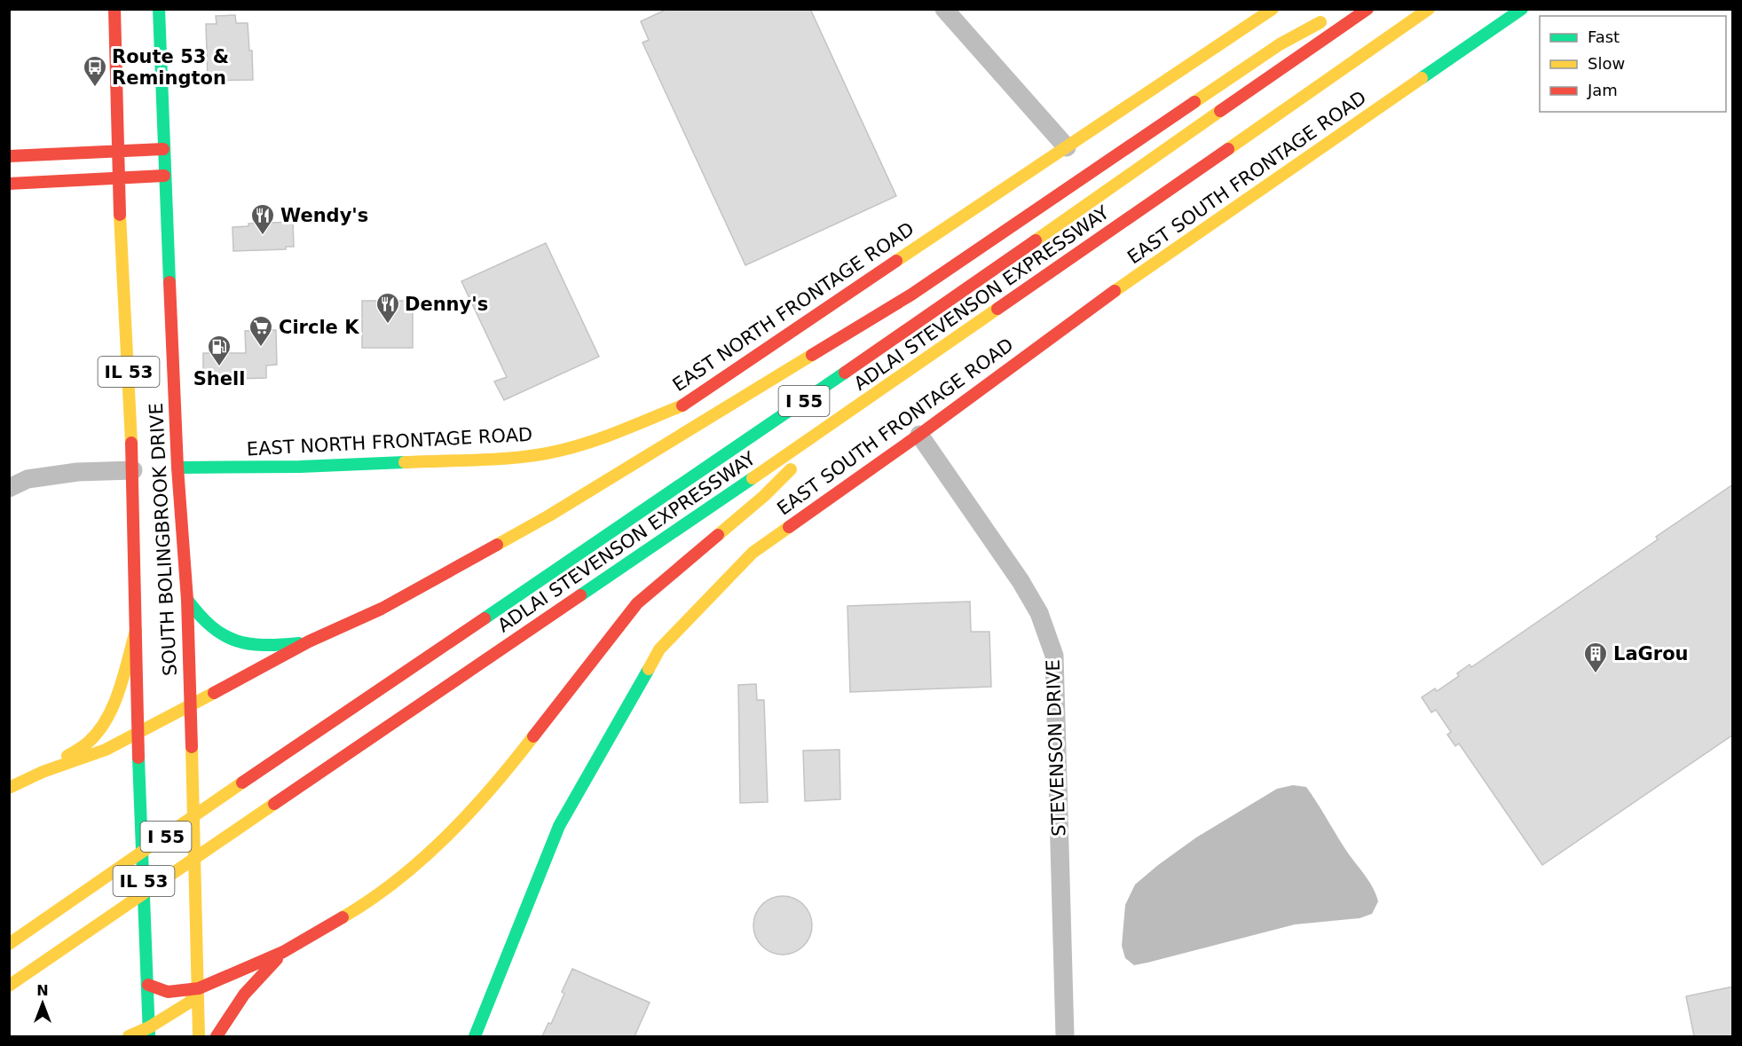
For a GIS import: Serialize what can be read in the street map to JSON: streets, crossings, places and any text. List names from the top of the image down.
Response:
{
  "streets": {
    "main road": [
      "EAST SOUTH FRONTAGE ROAD",
      "ADLAI STEVENSON EXPRESSWAY",
      "EAST NORTH FRONTAGE ROAD",
      "IL 53",
      "I 55",
      "SOUTH BOLINGBROOK DRIVE"
    ],
    "street": ["STEVENSON DRIVE"]
  },
  "crossings": [
    ["EAST SOUTH FRONTAGE ROAD", "STEVENSON DRIVE"],
    ["EAST NORTH FRONTAGE ROAD", "SOUTH BOLINGBROOK DRIVE"]
  ],
  "places": {
    "bus stop": ["Route 53 & Remington"],
    "restaurant": ["Wendy's", "Denny's"],
    "supermarket": ["Circle K"],
    "fuel station": ["Shell"],
    "building": ["LaGrou"]
  },
  "legend": ["Fast", "Slow", "Jam"],
  "north": "top"
}
